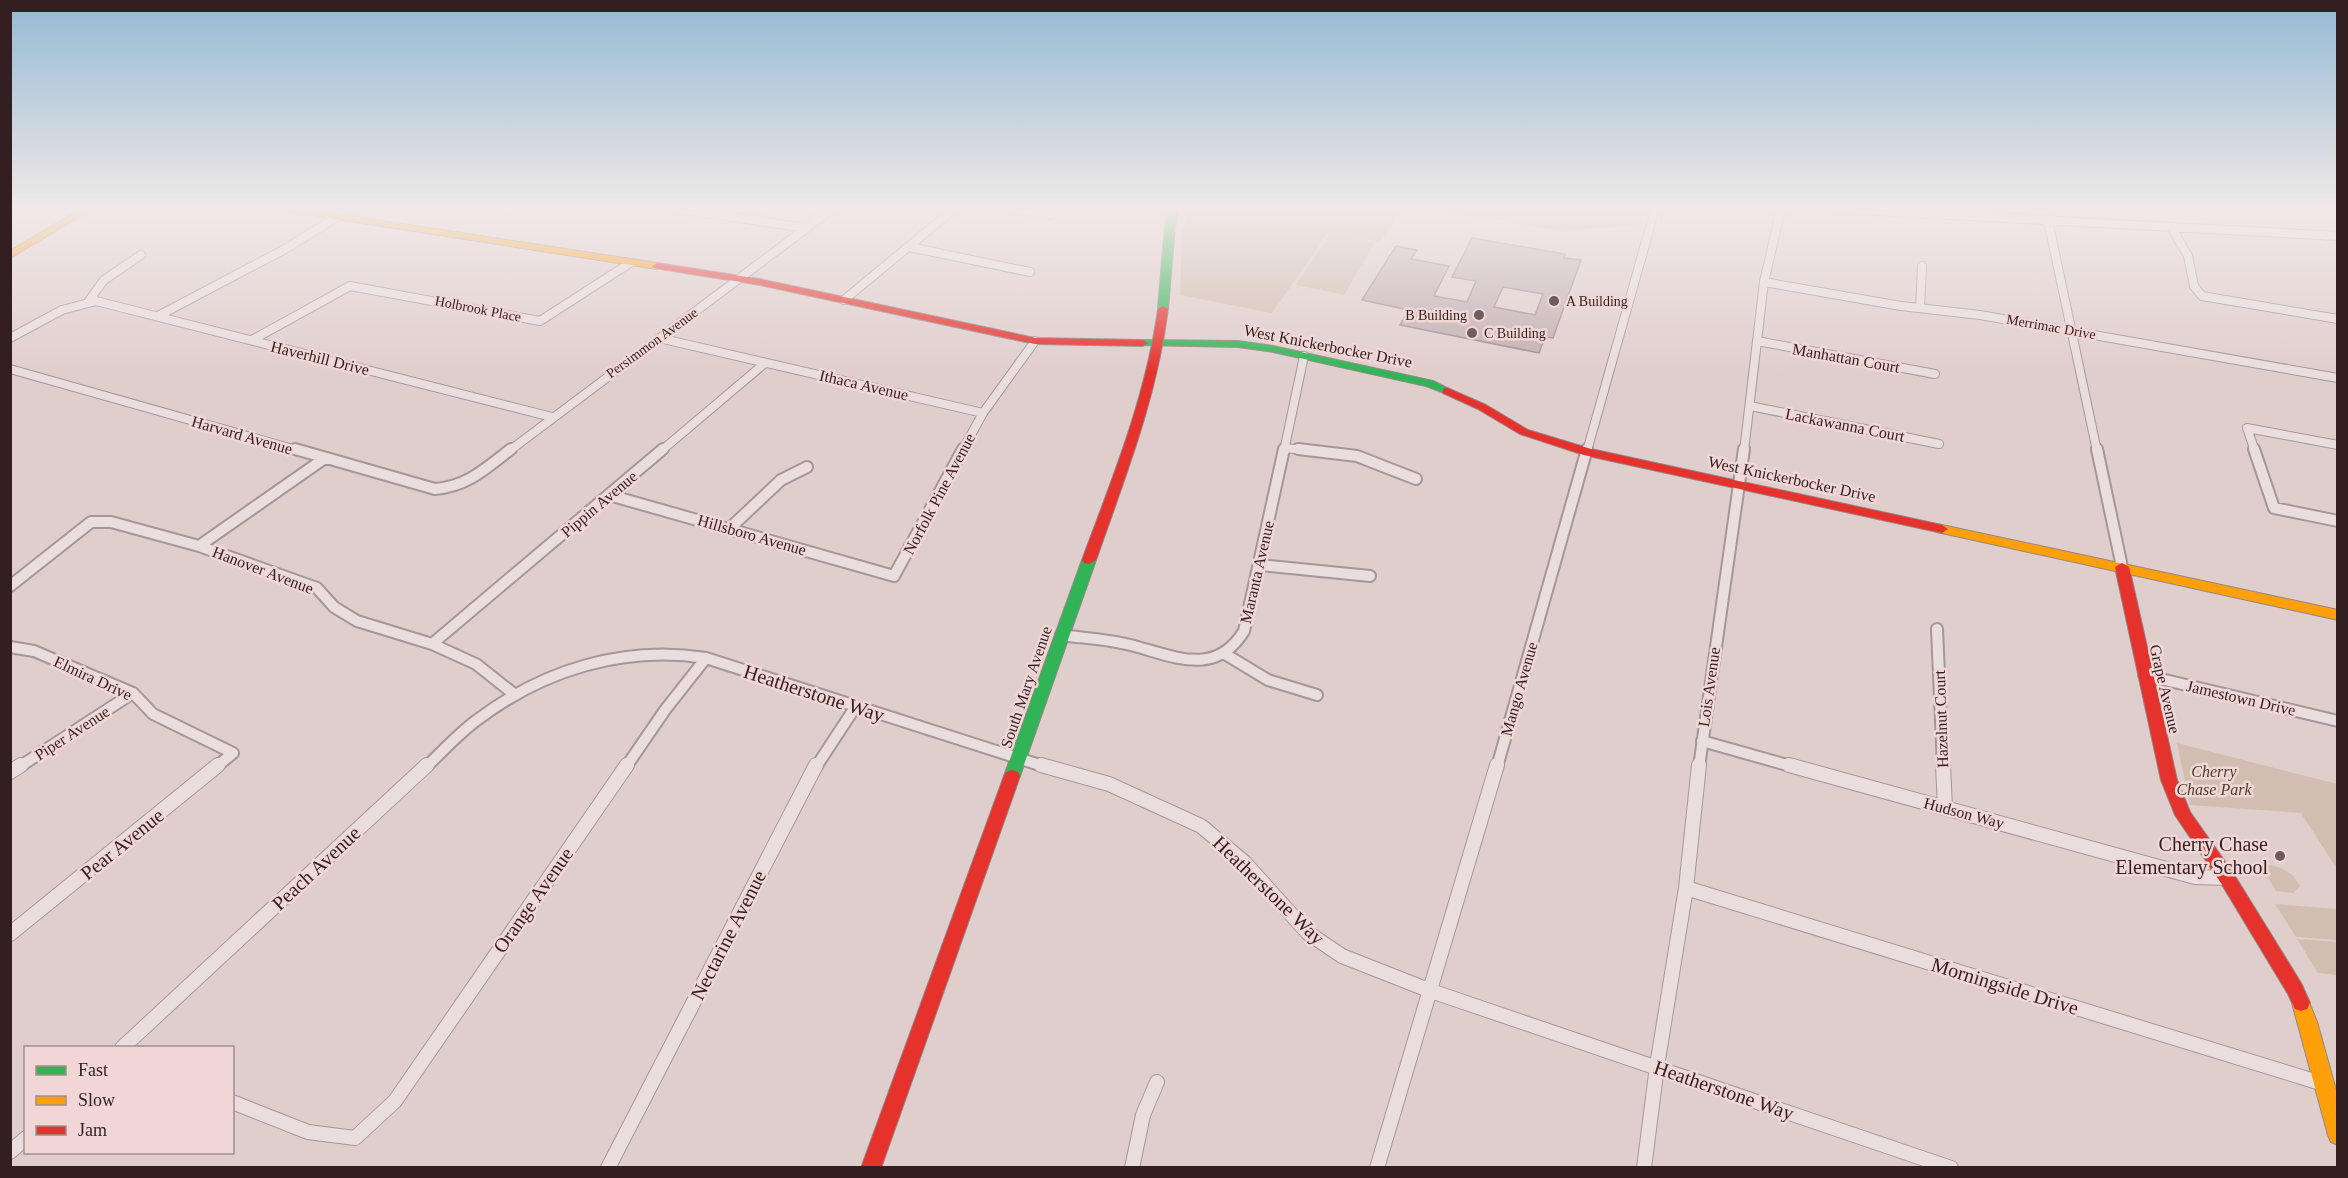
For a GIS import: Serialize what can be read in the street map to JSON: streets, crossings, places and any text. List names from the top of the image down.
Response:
{
  "streets": {
    "street": [
      "Holbrook Place",
      "Merrimac Drive",
      "Persimmon Avenue",
      "West Knickerbocker Drive",
      "Haverhill Drive",
      "Manhattan Court",
      "Ithaca Avenue",
      "Lackawanna Court",
      "Harvard Avenue",
      "Norfolk Pine Avenue",
      "Pippin Avenue",
      "Hillsboro Avenue",
      "Hanover Avenue",
      "Maranta Avenue",
      "Elmira Drive",
      "South Mary Avenue",
      "Lois Avenue",
      "Mango Avenue",
      "Grape Avenue",
      "Heatherstone Way",
      "Jamestown Drive",
      "Hazelnut Court",
      "Piper Avenue",
      "Hudson Way",
      "Pear Avenue",
      "Peach Avenue",
      "Orange Avenue",
      "Nectarine Avenue",
      "Morningside Drive"
    ]
  },
  "crossings": [
    ["Holbrook Place", "Haverhill Drive"],
    ["Merrimac Drive", "Lois Avenue"],
    ["Merrimac Drive", "Grape Avenue"],
    ["Persimmon Avenue", "West Knickerbocker Drive"],
    ["Persimmon Avenue", "Haverhill Drive"],
    ["Persimmon Avenue", "Ithaca Avenue"],
    ["Persimmon Avenue", "Harvard Avenue"],
    ["West Knickerbocker Drive", "Maranta Avenue"],
    ["West Knickerbocker Drive", "South Mary Avenue"],
    ["West Knickerbocker Drive", "Lois Avenue"],
    ["West Knickerbocker Drive", "Mango Avenue"],
    ["West Knickerbocker Drive", "Grape Avenue"],
    ["Manhattan Court", "Lois Avenue"],
    ["Ithaca Avenue", "Norfolk Pine Avenue"],
    ["Ithaca Avenue", "Pippin Avenue"],
    ["Lackawanna Court", "Lois Avenue"],
    ["Norfolk Pine Avenue", "Hillsboro Avenue"],
    ["Pippin Avenue", "Hillsboro Avenue"],
    ["Pippin Avenue", "Hanover Avenue"],
    ["Hanover Avenue", "Heatherstone Way"],
    ["Hanover Avenue", "Peach Avenue"],
    ["Elmira Drive", "Piper Avenue"],
    ["Elmira Drive", "Pear Avenue"],
    ["South Mary Avenue", "Heatherstone Way"],
    ["Lois Avenue", "Heatherstone Way"],
    ["Lois Avenue", "Hudson Way"],
    ["Lois Avenue", "Morningside Drive"],
    ["Mango Avenue", "Heatherstone Way"],
    ["Grape Avenue", "Jamestown Drive"],
    ["Grape Avenue", "Hudson Way"],
    ["Grape Avenue", "Morningside Drive"],
    ["Heatherstone Way", "Peach Avenue"],
    ["Heatherstone Way", "Orange Avenue"],
    ["Heatherstone Way", "Nectarine Avenue"],
    ["Hazelnut Court", "Hudson Way"]
  ],
  "parks": ["Cherry Chase Park"],
  "places": [
    "A Building",
    "B Building",
    "C Building",
    "Cherry Chase Elementary School"
  ],
  "legend": ["Fast", "Slow", "Jam"]
}
